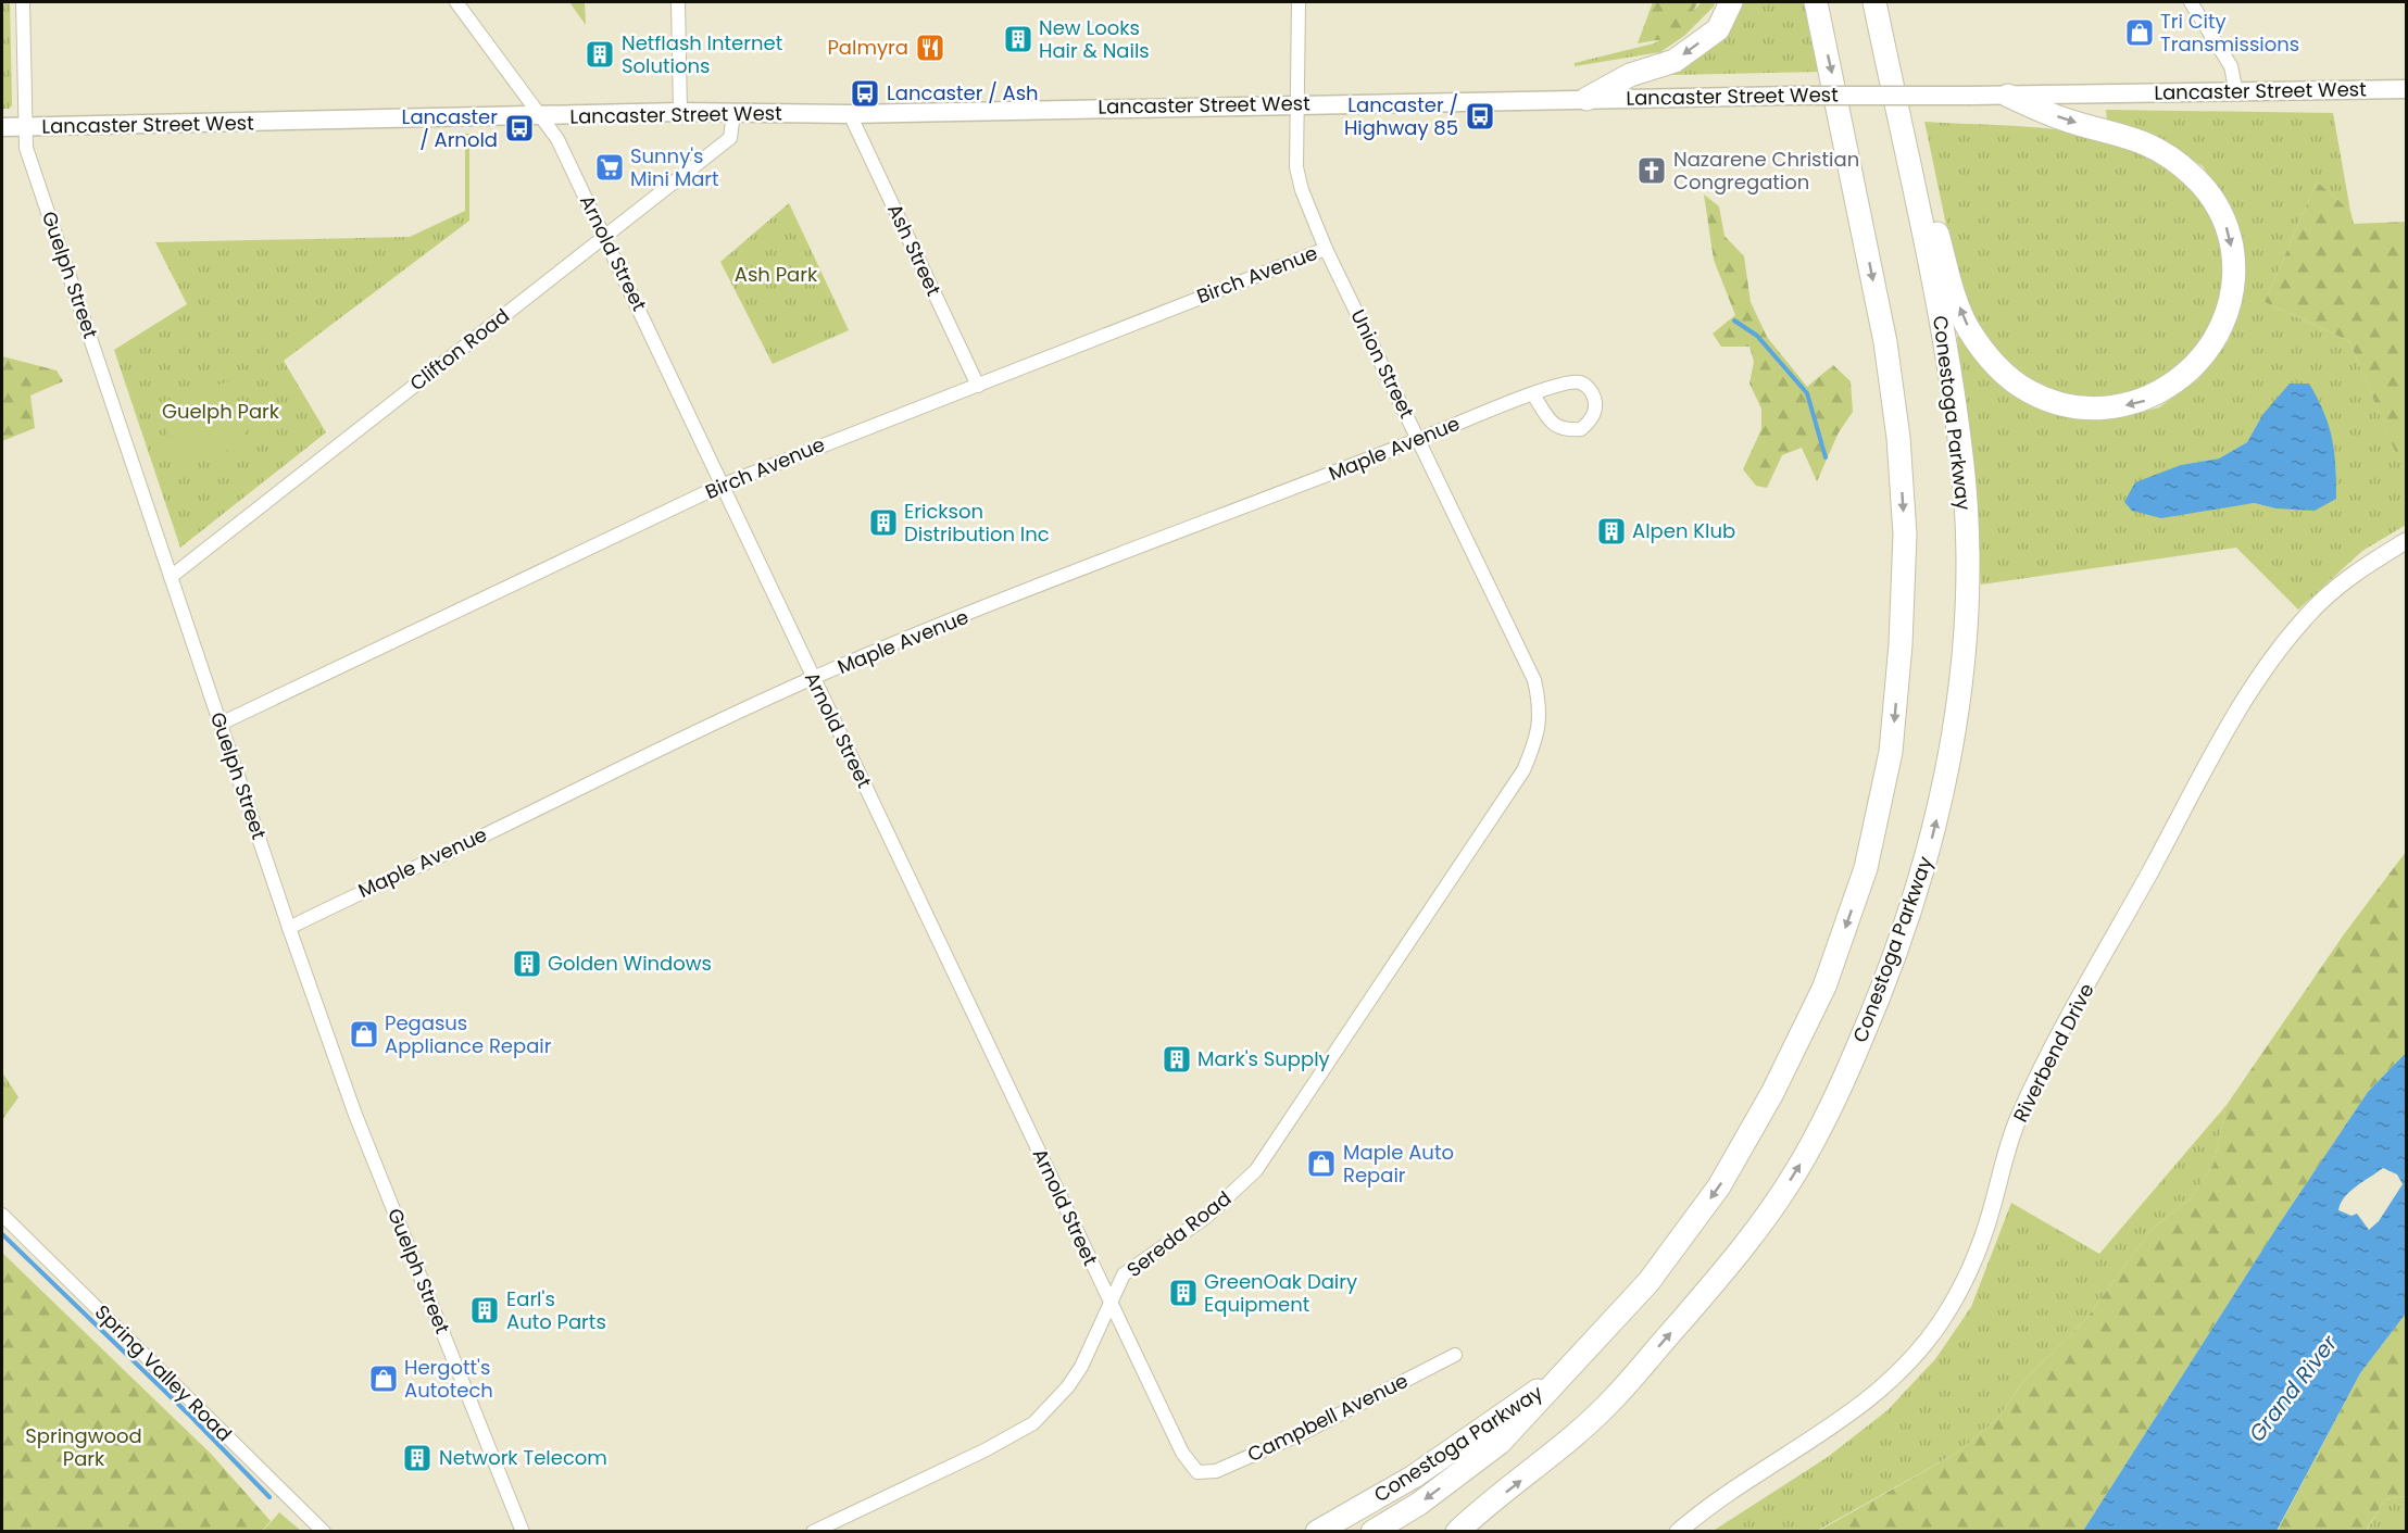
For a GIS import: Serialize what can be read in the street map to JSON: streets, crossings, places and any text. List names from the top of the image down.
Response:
{
  "streets": {
    "highway": ["Conestoga Parkway"],
    "main road": ["Lancaster Street West"],
    "street": [
      "Ash Street",
      "Arnold Street",
      "Guelph Street",
      "Birch Avenue",
      "Clifton Road",
      "Union Street",
      "Maple Avenue",
      "Riverbend Drive",
      "Sereda Road",
      "Spring Valley Road",
      "Campbell Avenue"
    ]
  },
  "crossings": [
    ["Lancaster Street West", "Ash Street"],
    ["Lancaster Street West", "Arnold Street"],
    ["Lancaster Street West", "Guelph Street"],
    ["Lancaster Street West", "Clifton Road"],
    ["Lancaster Street West", "Union Street"],
    ["Ash Street", "Birch Avenue"],
    ["Arnold Street", "Birch Avenue"],
    ["Arnold Street", "Clifton Road"],
    ["Arnold Street", "Maple Avenue"],
    ["Arnold Street", "Sereda Road"],
    ["Arnold Street", "Campbell Avenue"],
    ["Guelph Street", "Birch Avenue"],
    ["Guelph Street", "Clifton Road"],
    ["Guelph Street", "Maple Avenue"],
    ["Birch Avenue", "Union Street"],
    ["Union Street", "Maple Avenue"],
    ["Union Street", "Sereda Road"]
  ],
  "water": ["Grand River"],
  "parks": ["Ash Park", "Guelph Park", "Springwood Park"],
  "places": {
    "shop": [
      "Tri City Transmissions",
      "Pegasus Appliance Repair",
      "Maple Auto Repair",
      "Hergott's Autotech"
    ],
    "building": [
      "New Looks Hair & Nails",
      "Netflash Internet Solutions",
      "Erickson Distribution Inc",
      "Alpen Klub",
      "Golden Windows",
      "Mark's Supply",
      "GreenOak Dairy Equipment",
      "Earl's Auto Parts",
      "Network Telecom"
    ],
    "restaurant": ["Palmyra"],
    "bus stop": ["Lancaster / Ash", "Lancaster / Highway 85", "Lancaster / Arnold"],
    "supermarket": ["Sunny's Mini Mart"],
    "church": ["Nazarene Christian Congregation"]
  }
}
